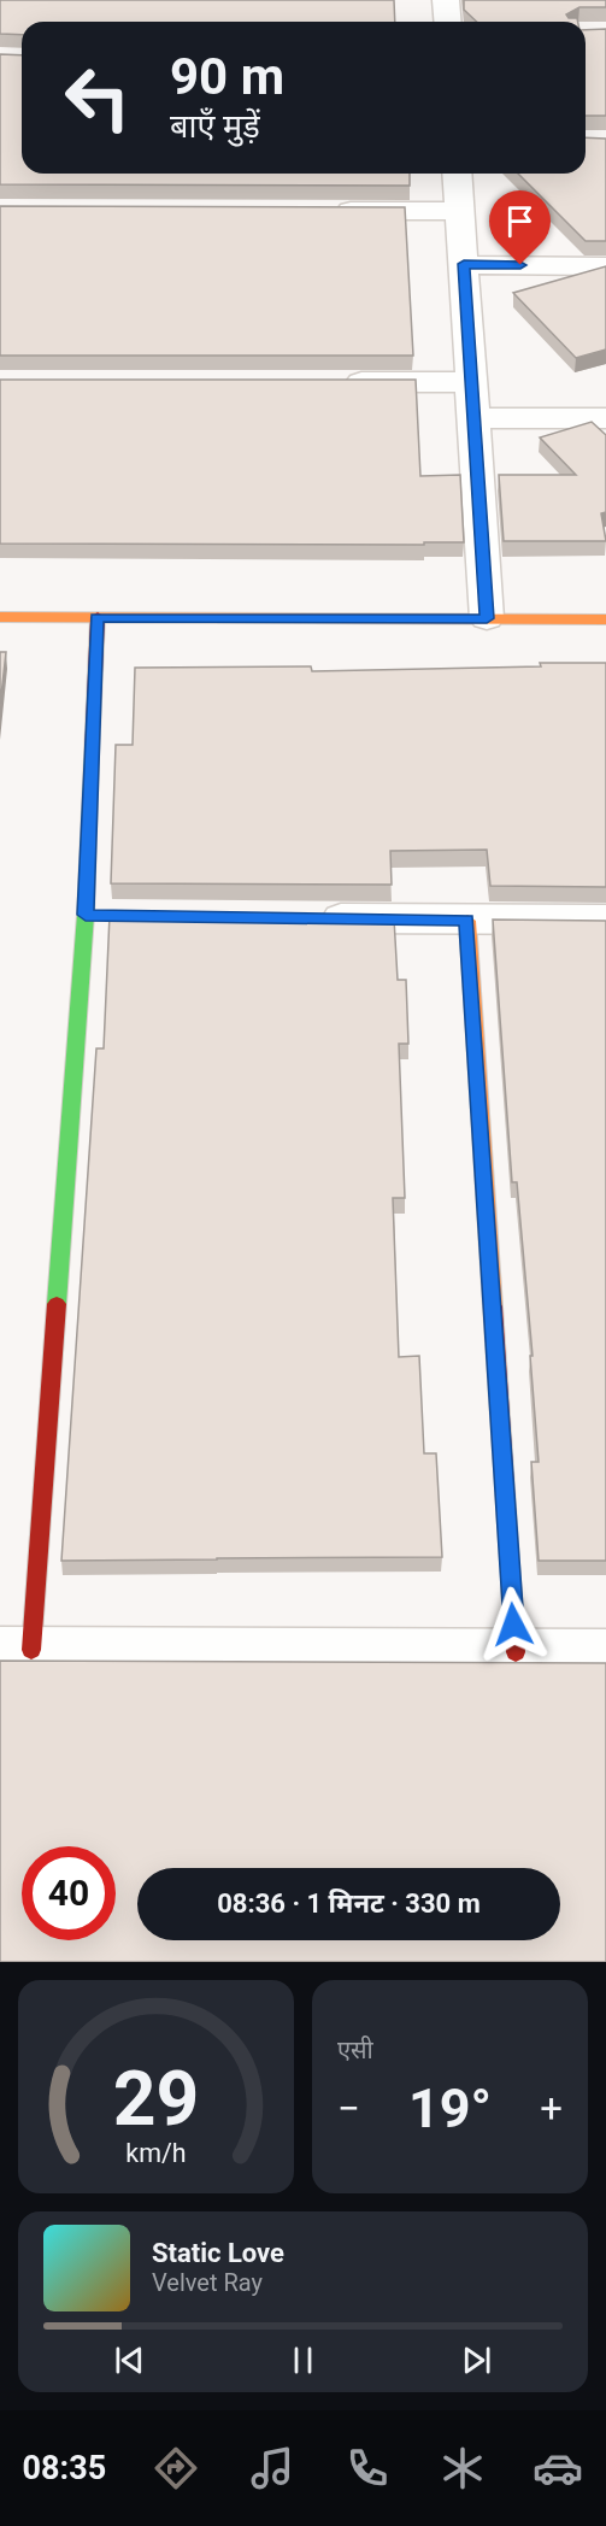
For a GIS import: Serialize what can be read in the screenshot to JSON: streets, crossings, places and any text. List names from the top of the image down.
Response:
{
  "page": {
    "turn": ["90 m", "बाएँ मुड़ें"],
    "limit": "40",
    "trip": "08:36 · 1 मिनट · 330 m",
    "tile": "एसी",
    "heat": ["−", "19°", "+"],
    "song": ["Static Love", "Velvet Ray"],
    "tabs": "08:35",
    "gauge": ["29", "km/h"]
  }
}
